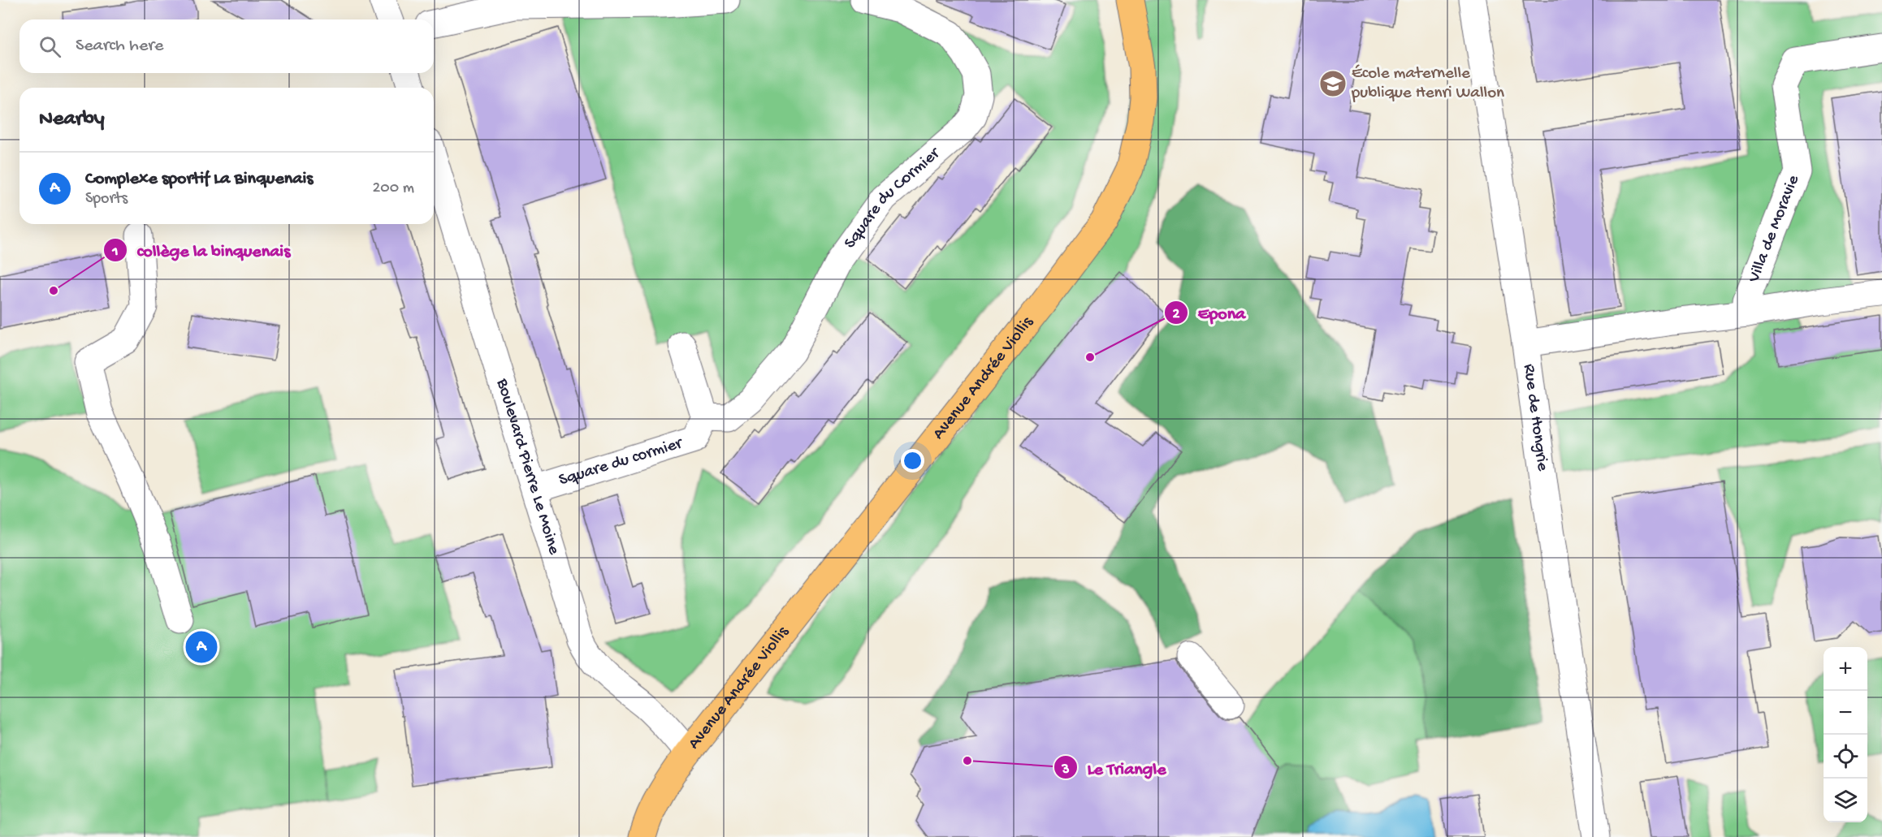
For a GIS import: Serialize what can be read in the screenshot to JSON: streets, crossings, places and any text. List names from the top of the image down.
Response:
{
  "streets": {
    "main road": ["Avenue Andrée Viollis"],
    "street": [
      "Square du Cormier",
      "Villa de Moravie",
      "Rue de Hongrie",
      "Square du cormier",
      "Boulevard Pierre Le Moine"
    ]
  },
  "crossings": [
    ["Square du Cormier", "Square du cormier"],
    ["Villa de Moravie", "Rue de Hongrie"],
    ["Avenue Andrée Viollis", "Boulevard Pierre Le Moine"],
    ["Square du cormier", "Boulevard Pierre Le Moine"]
  ],
  "places": {
    "school or university": ["École maternelle publique Henri Wallon"],
    "other": ["collège la binquenais", "Epona", "Le Triangle"]
  },
  "page": {
    "search": "Search here",
    "heading": "Nearby",
    "list": [
      {
        "mark": "A",
        "name": "Complexe sportif La Binquenais",
        "note": "Sports",
        "value": "200 m"
      }
    ],
    "pins": "A",
    "map_buttons": ["+", "−"]
  }
}
